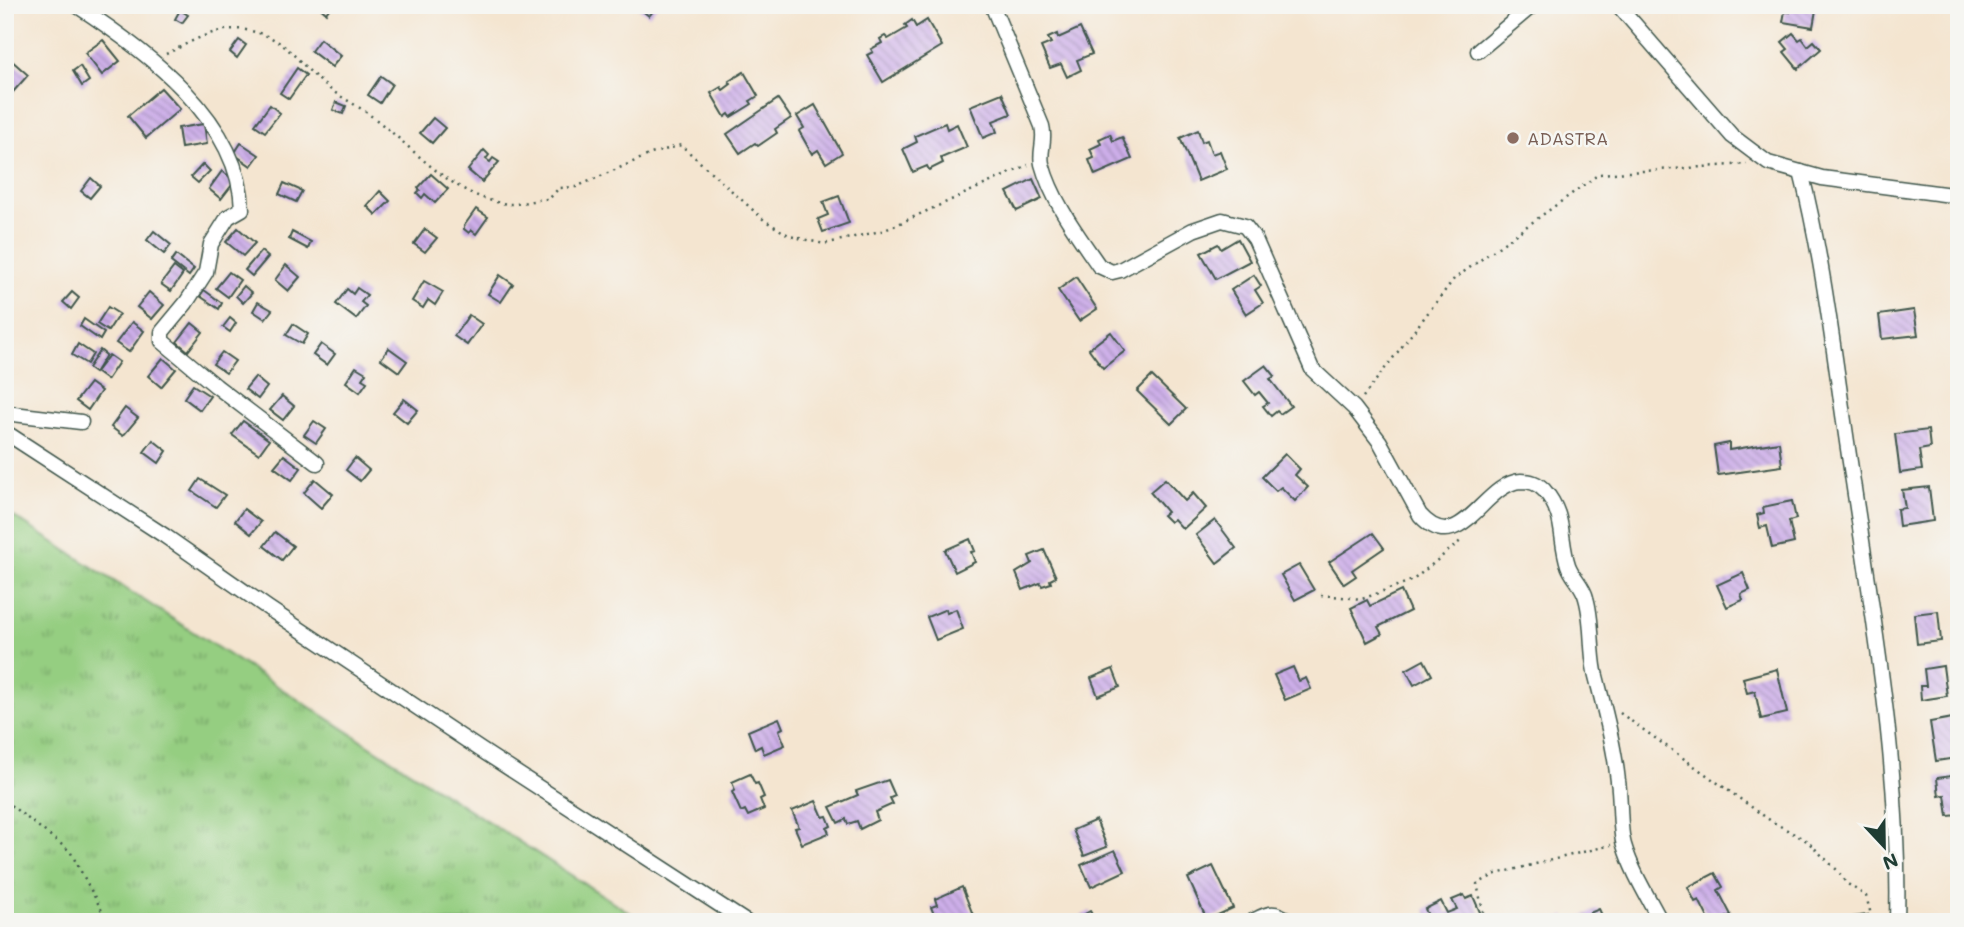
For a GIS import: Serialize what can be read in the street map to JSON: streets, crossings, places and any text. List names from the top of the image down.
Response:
{
  "places": ["ADASTRA"],
  "north": "bottom"
}
